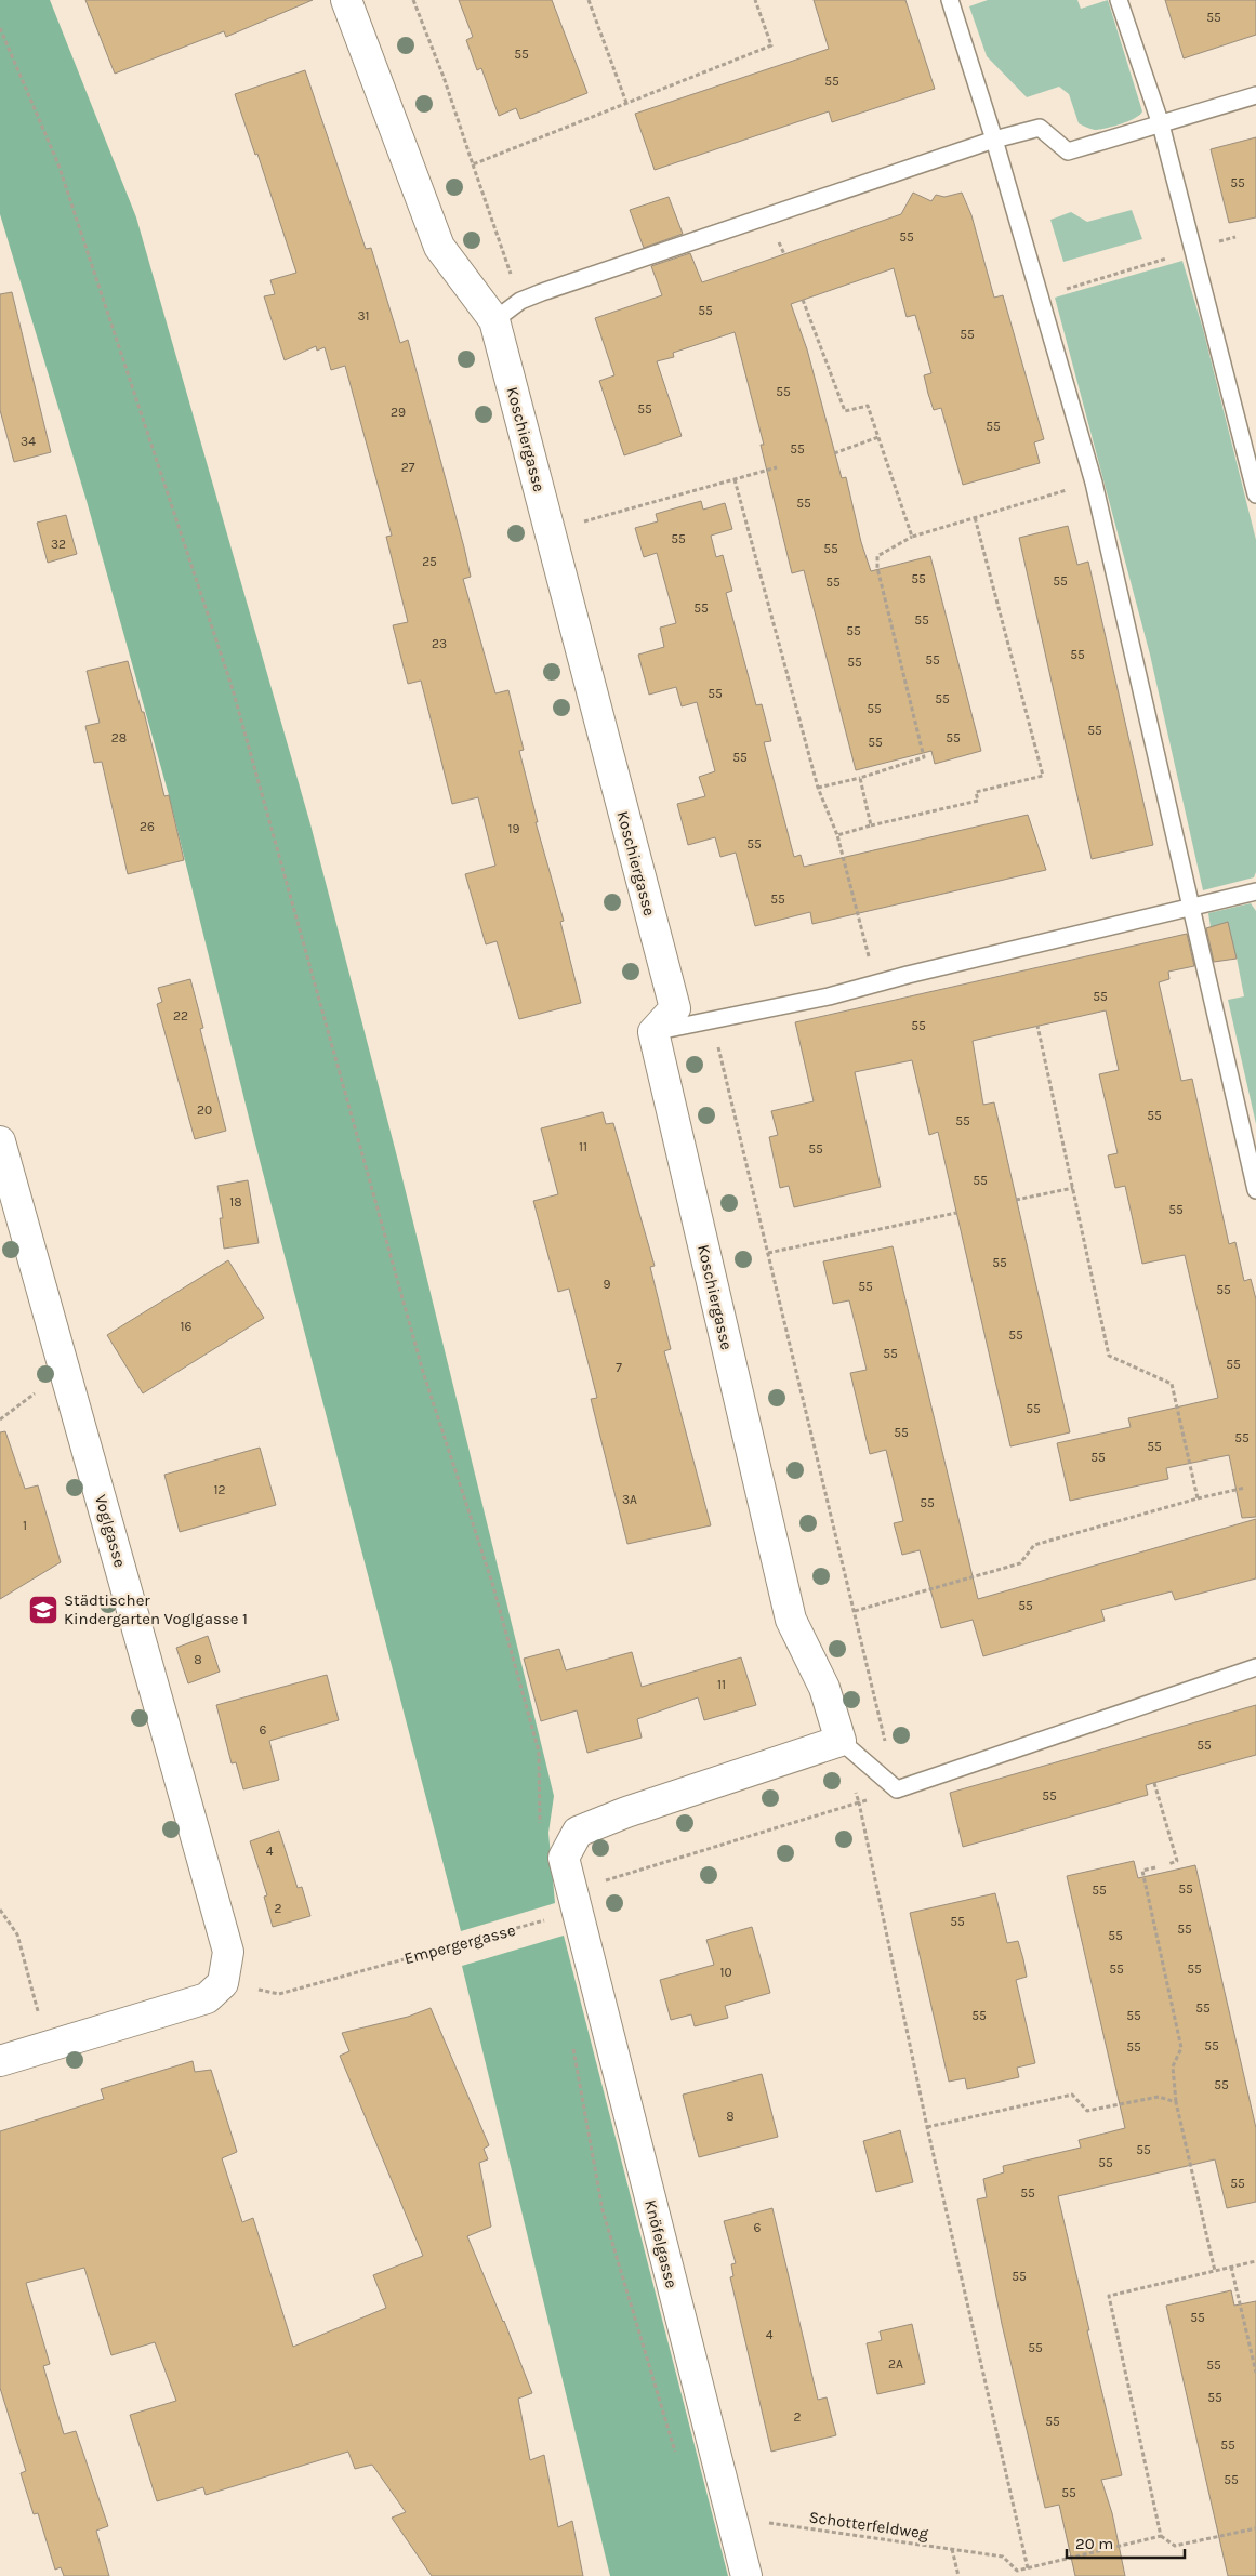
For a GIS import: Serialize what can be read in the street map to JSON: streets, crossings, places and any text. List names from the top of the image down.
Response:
{
  "streets": {
    "street": ["Koschiergasse", "Voglgasse", "Knöfelgasse"],
    "path": ["Empergergasse", "Schotterfeldweg"]
  },
  "crossings": [
    ["Voglgasse", "Empergergasse"],
    ["Empergergasse", "Knöfelgasse"],
    ["Knöfelgasse", "Schotterfeldweg"]
  ],
  "places": {
    "school or university": ["Städtischer Kindergarten Voglgasse 1"]
  },
  "house_numbers": [
    "55",
    "55",
    "55",
    "55",
    "55",
    "55",
    "31",
    "55",
    "55",
    "55",
    "29",
    "55",
    "34",
    "55",
    "27",
    "55",
    "55",
    "32",
    "55",
    "25",
    "55",
    "55",
    "55",
    "55",
    "55",
    "55",
    "23",
    "55",
    "55",
    "55",
    "55",
    "55",
    "55",
    "55",
    "28",
    "55",
    "55",
    "55",
    "26",
    "19",
    "55",
    "55",
    "55",
    "22",
    "55",
    "20",
    "55",
    "55",
    "11",
    "55",
    "55",
    "18",
    "55",
    "55",
    "9",
    "55",
    "55",
    "16",
    "55",
    "55",
    "55",
    "7",
    "55",
    "55",
    "55",
    "55",
    "55",
    "12",
    "3A",
    "55",
    "1",
    "55",
    "8",
    "11",
    "6",
    "55",
    "55",
    "4",
    "55",
    "55",
    "2",
    "55",
    "55",
    "55",
    "55",
    "55",
    "10",
    "55",
    "55",
    "55",
    "55",
    "55",
    "55",
    "8",
    "55",
    "55",
    "55",
    "55",
    "6",
    "55",
    "55",
    "4",
    "55",
    "2A",
    "55",
    "55",
    "2",
    "55",
    "55",
    "55",
    "55"
  ],
  "scale_bar": "20 m"
}
